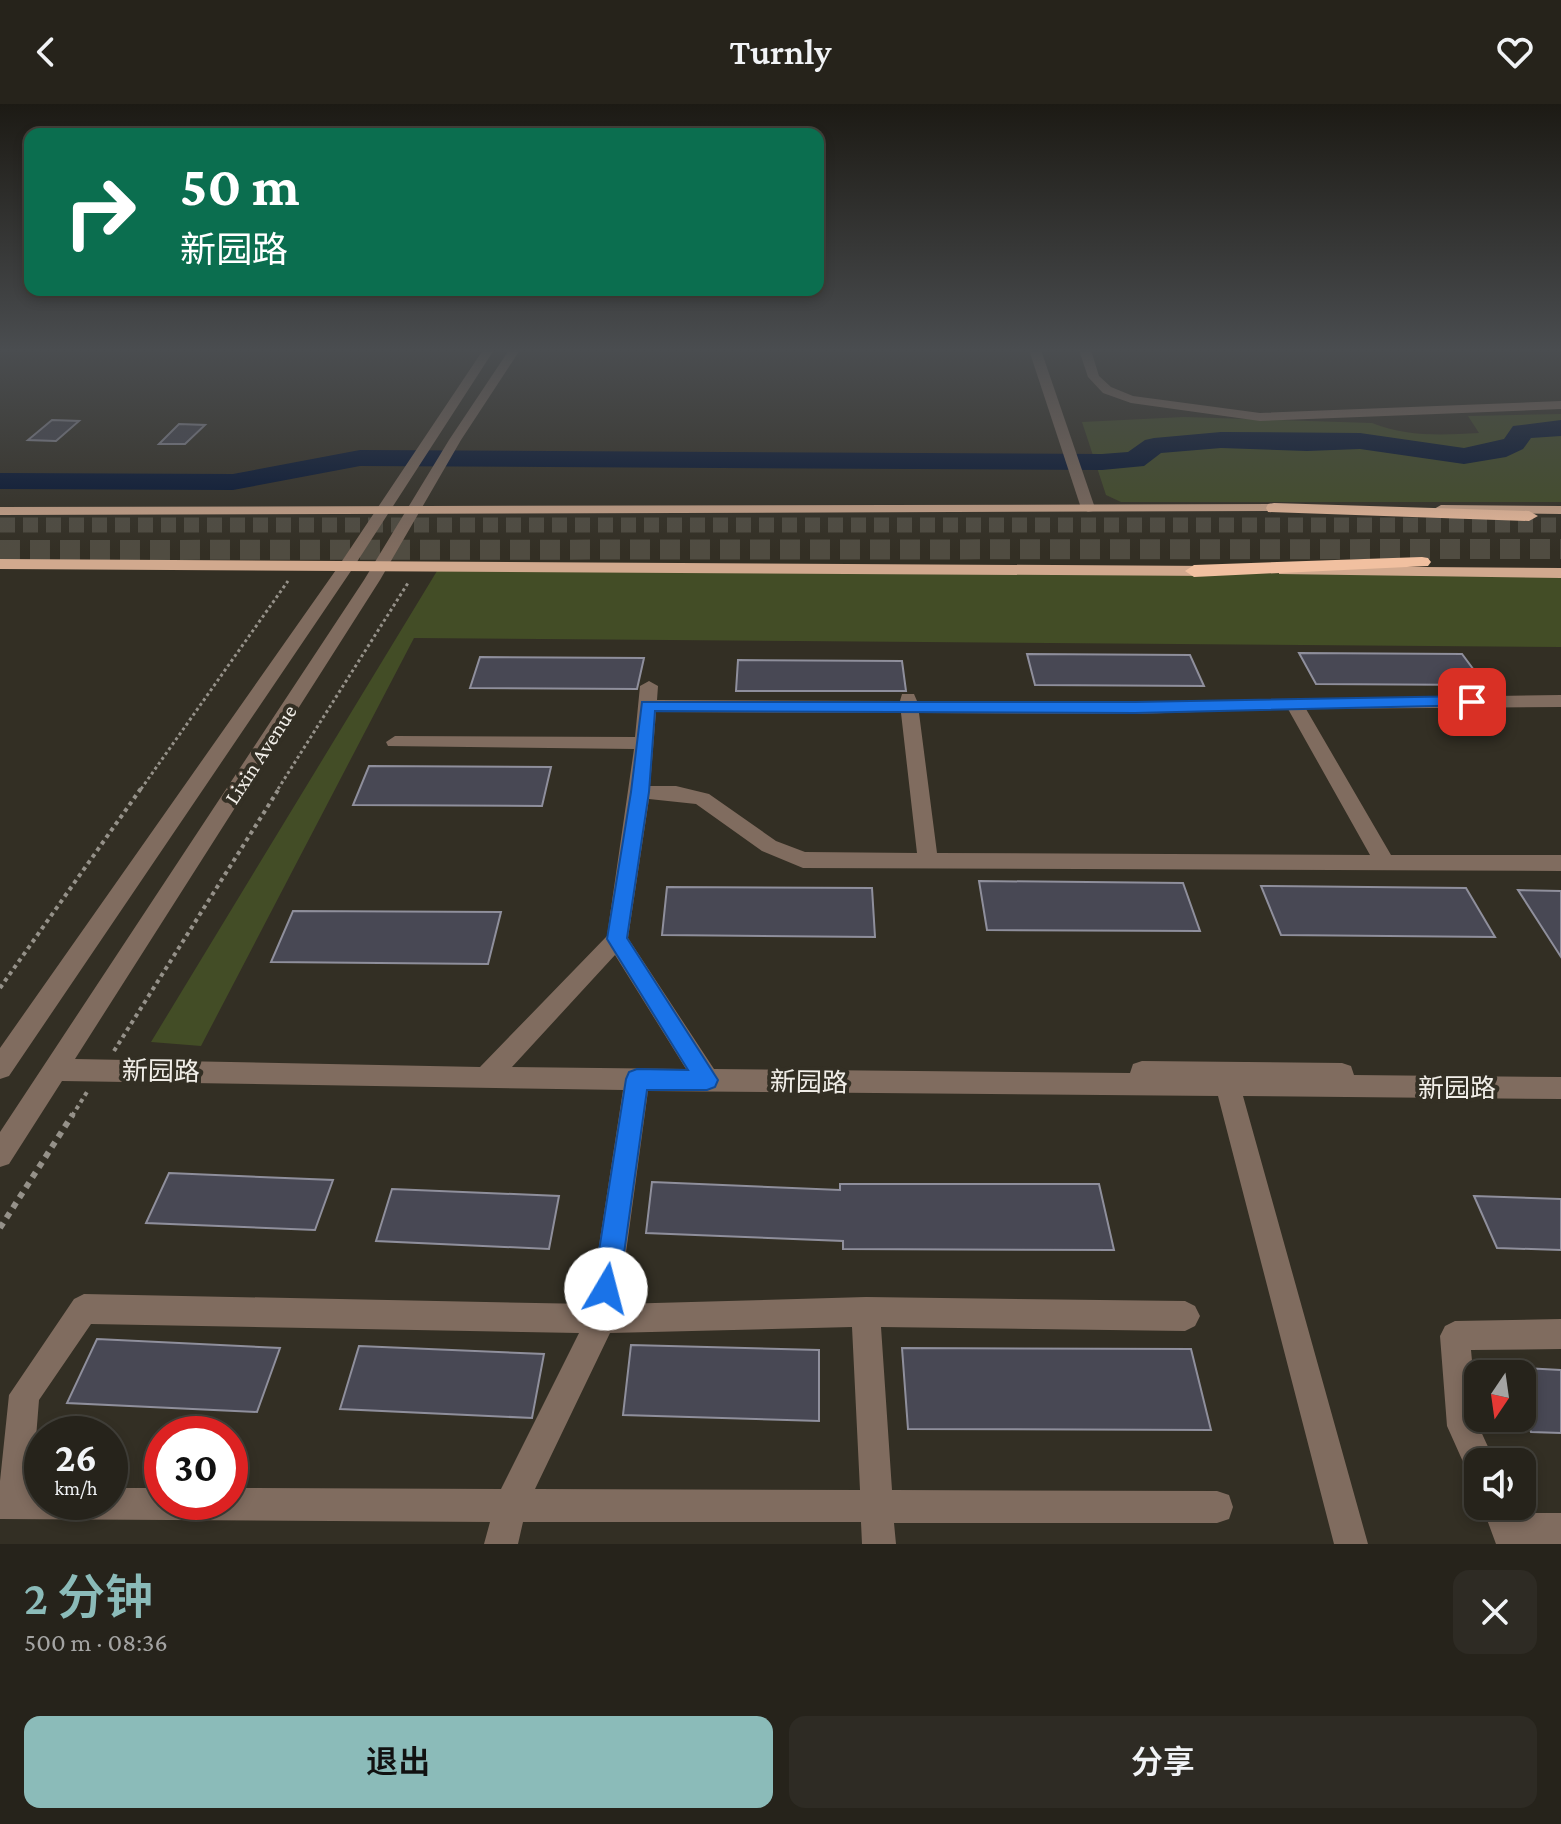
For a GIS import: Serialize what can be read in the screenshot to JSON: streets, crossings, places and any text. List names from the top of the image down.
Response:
{
  "streets": {
    "street": ["Lixin Avenue", "新园路"]
  },
  "crossings": [
    ["Lixin Avenue", "新园路"]
  ],
  "north": "bottom",
  "page": {
    "header": "Turnly",
    "turn": ["50 m", "新园路"],
    "speed": "26 km/h",
    "limit": "30",
    "heading": ["2 分钟", "500 m · 08:36"],
    "buttons": ["退出", "分享"]
  }
}
